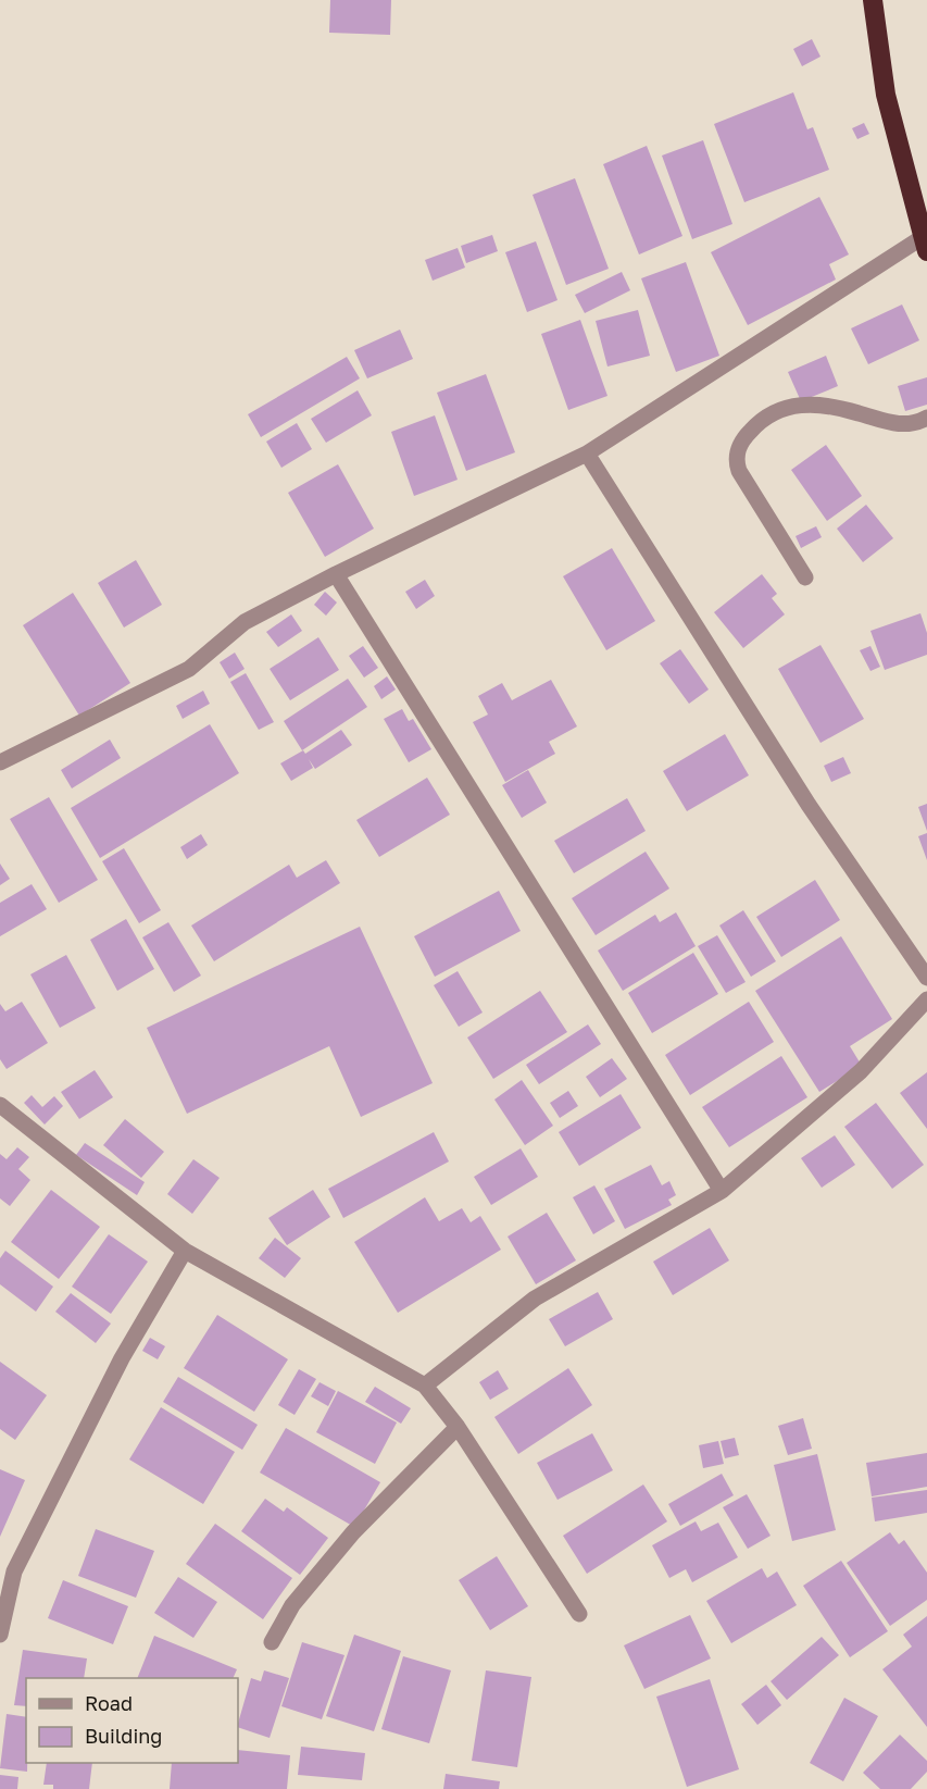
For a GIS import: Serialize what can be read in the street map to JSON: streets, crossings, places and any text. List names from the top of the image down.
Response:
{
  "legend": ["Road", "Building"]
}
